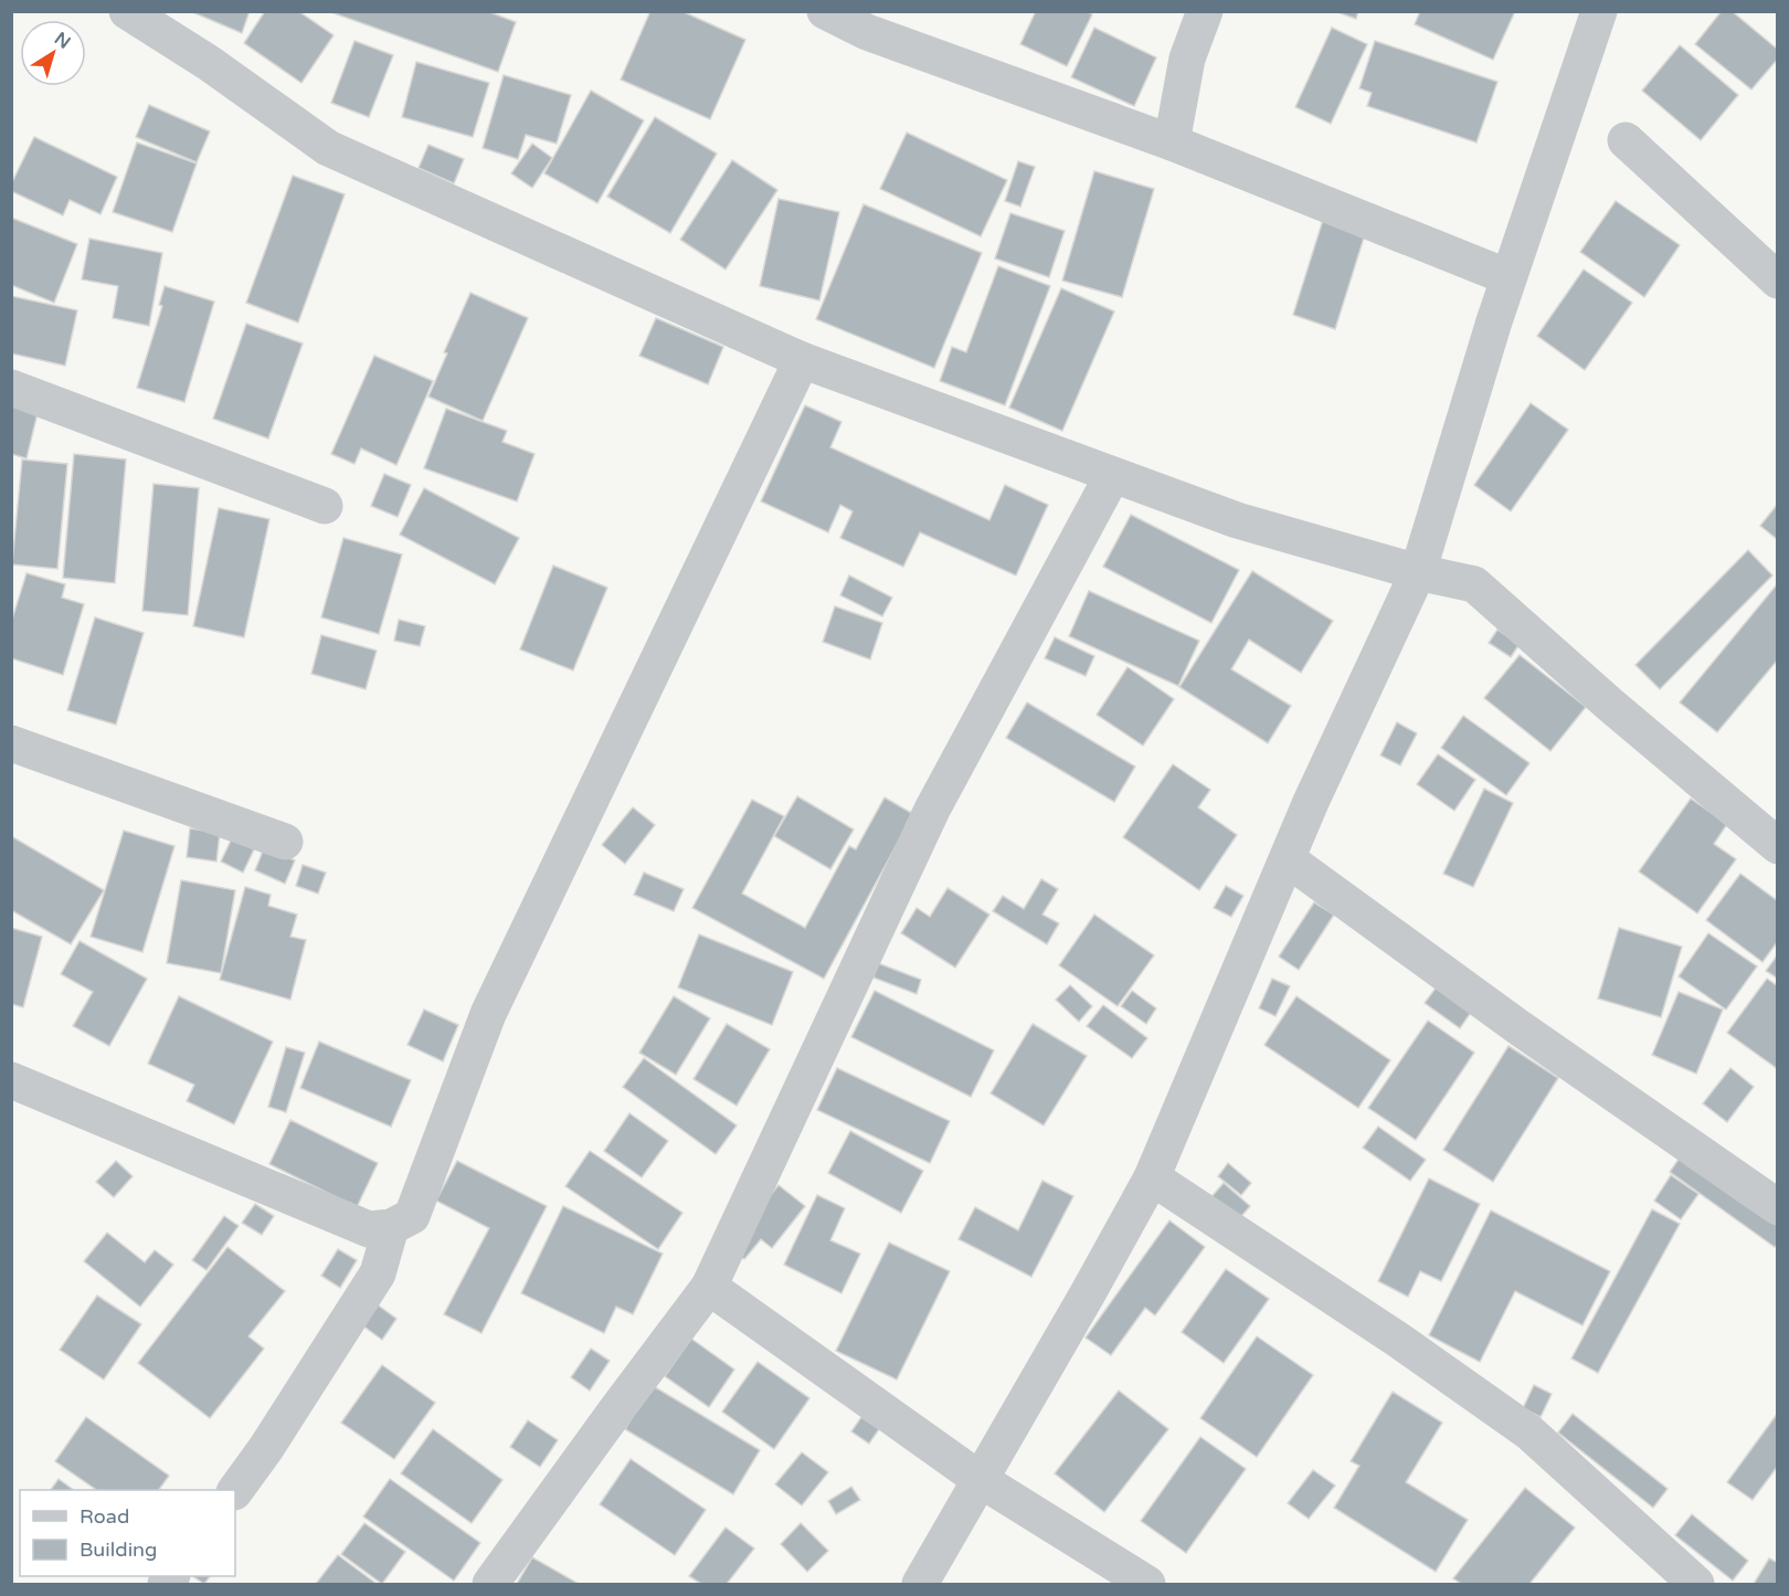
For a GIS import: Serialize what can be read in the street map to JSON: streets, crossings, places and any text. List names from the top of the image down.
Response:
{
  "legend": ["Road", "Building"],
  "north": "top right"
}
